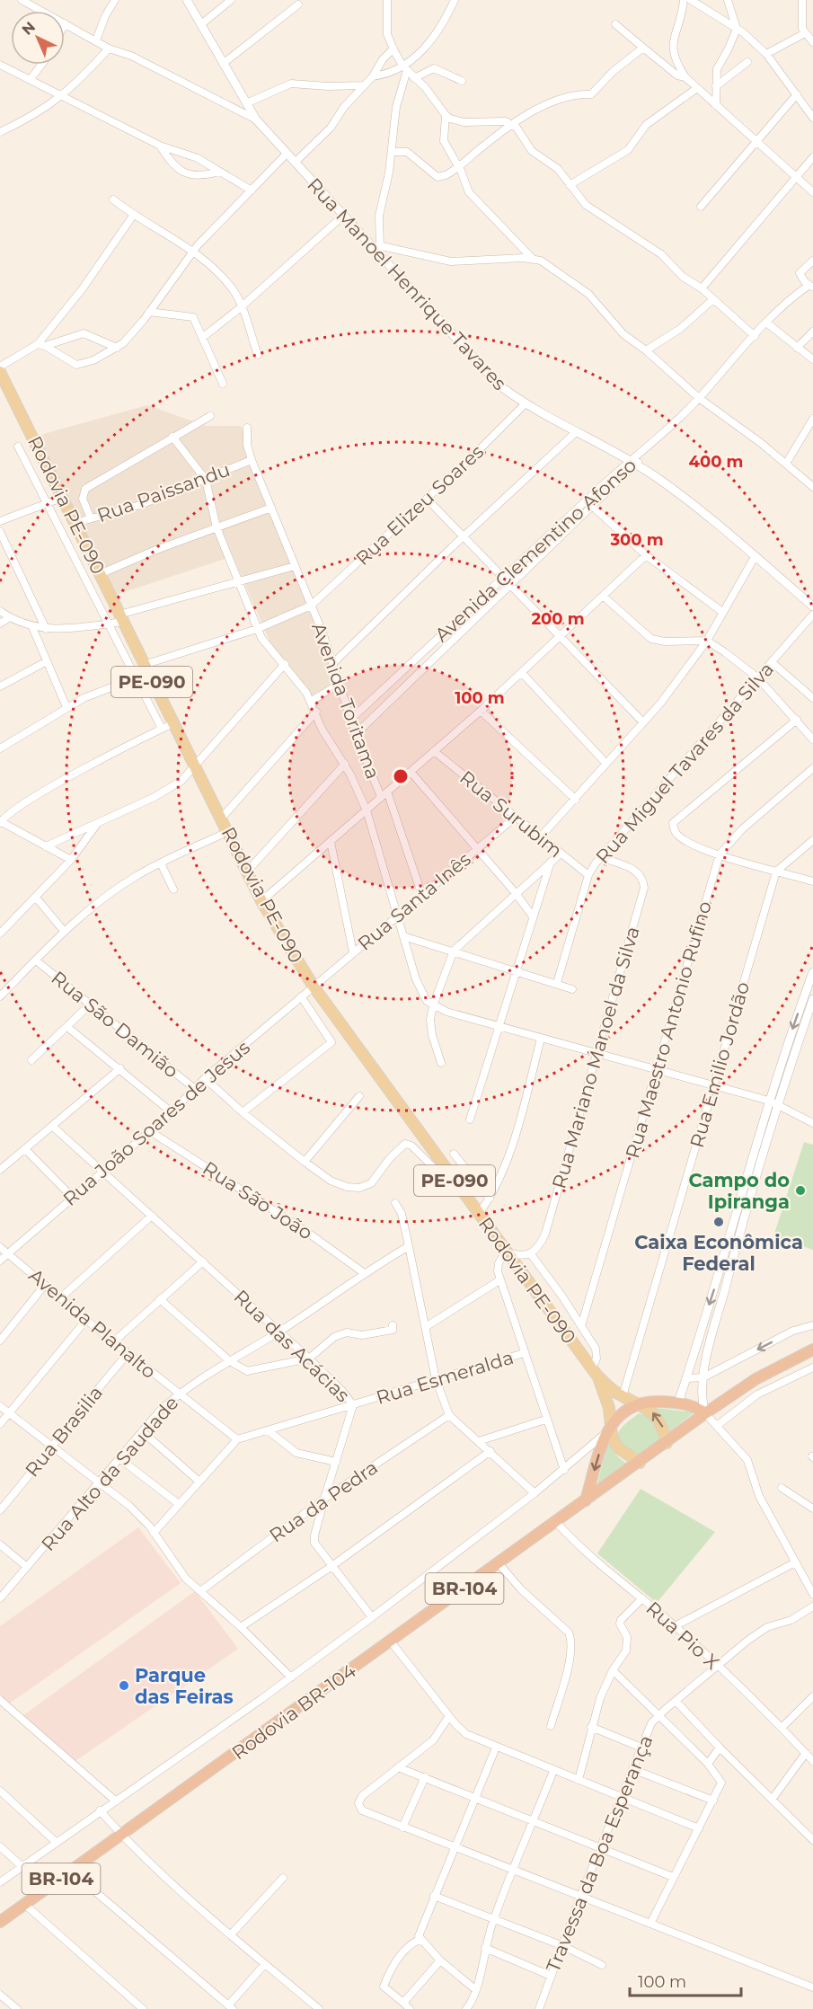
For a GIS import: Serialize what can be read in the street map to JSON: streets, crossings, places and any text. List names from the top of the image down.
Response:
{
  "streets": {
    "highway": ["BR-104", "Rodovia BR-104"],
    "main road": ["Rodovia PE-090", "PE-090"],
    "street": [
      "Rua Manoel Henrique Tavares",
      "Rua Paissandu",
      "Rua Elizeu Soares",
      "Avenida Clementino Afonso",
      "Avenida Toritama",
      "Rua Miguel Tavares da Silva",
      "Rua Surubim",
      "Rua Santa Inês",
      "Rua São Damião",
      "Rua Maestro Antonio Rufino",
      "Rua Mariano Manoel da Silva",
      "Rua Emilio Jordão",
      "Rua João Soares de Jesus",
      "Rua São João",
      "Avenida Planalto",
      "Rua das Acácias",
      "Rua Esmeralda",
      "Rua Brasilia",
      "Rua Alto da Saudade",
      "Rua da Pedra",
      "Rua Pio X",
      "Travessa da Boa Esperança"
    ]
  },
  "crossings": [
    ["Rua Manoel Henrique Tavares", "Rua Elizeu Soares"],
    ["Rua Manoel Henrique Tavares", "Avenida Clementino Afonso"],
    ["Rua Paissandu", "Rodovia PE-090"],
    ["Rua Paissandu", "Avenida Toritama"],
    ["Rodovia PE-090", "Rua Elizeu Soares"],
    ["Rodovia PE-090", "Rua Santa Inês"],
    ["Rodovia PE-090", "Rua Emilio Jordão"],
    ["Rodovia PE-090", "Rua João Soares de Jesus"],
    ["Rodovia PE-090", "Rodovia BR-104"],
    ["Rua Elizeu Soares", "Avenida Toritama"],
    ["Avenida Clementino Afonso", "Avenida Toritama"],
    ["Avenida Toritama", "Rua Santa Inês"],
    ["Rua Miguel Tavares da Silva", "Rua Surubim"],
    ["Rua Miguel Tavares da Silva", "Rua Mariano Manoel da Silva"],
    ["Rua Surubim", "Rua Santa Inês"],
    ["Rua Santa Inês", "Rua João Soares de Jesus"],
    ["Rua São Damião", "Rua João Soares de Jesus"],
    ["Rua João Soares de Jesus", "Rua São João"],
    ["Rua João Soares de Jesus", "Avenida Planalto"],
    ["Rua João Soares de Jesus", "Rua das Acácias"],
    ["Rua São João", "Rua Alto da Saudade"],
    ["Avenida Planalto", "Rua Esmeralda"],
    ["Avenida Planalto", "Rua Brasilia"],
    ["Avenida Planalto", "Rua Alto da Saudade"],
    ["Rua das Acácias", "Rua Esmeralda"],
    ["Rua das Acácias", "Rua Alto da Saudade"],
    ["Rua das Acácias", "Rua da Pedra"],
    ["Rua Pio X", "Rodovia BR-104"],
    ["Rua Pio X", "Travessa da Boa Esperança"]
  ],
  "places": ["Campo do Ipiranga", "Caixa Econômica Federal", "Parque das Feiras"],
  "scale_bar": "100 m",
  "north": "top left",
  "rings": [
    "400 m",
    "300 m",
    "200 m",
    "100 m"
  ]
}
